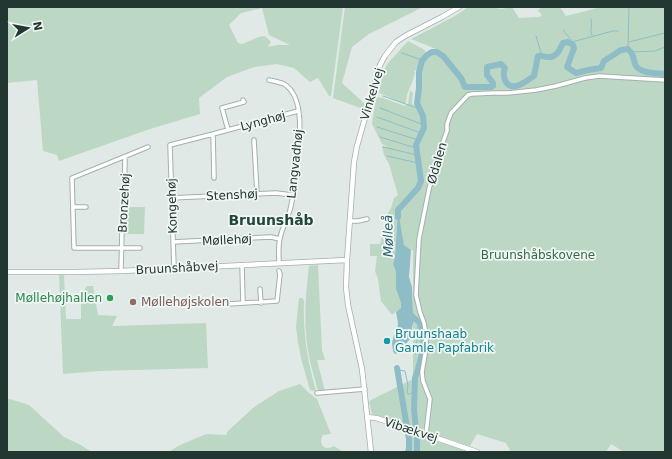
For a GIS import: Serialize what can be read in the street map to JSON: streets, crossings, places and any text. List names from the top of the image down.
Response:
{
  "streets": {
    "street": [
      "Vinkelvej",
      "Lynghøj",
      "Ødalen",
      "Langvadhøj",
      "Stenshøj",
      "Bronzehøj",
      "Kongehøj",
      "Møllehøj",
      "Bruunshåbvej",
      "Vibækvej"
    ]
  },
  "crossings": [
    ["Vinkelvej", "Bruunshåbvej"],
    ["Vinkelvej", "Vibækvej"],
    ["Lynghøj", "Langvadhøj"],
    ["Lynghøj", "Kongehøj"],
    ["Ødalen", "Vibækvej"],
    ["Langvadhøj", "Stenshøj"],
    ["Langvadhøj", "Møllehøj"],
    ["Langvadhøj", "Bruunshåbvej"],
    ["Stenshøj", "Kongehøj"],
    ["Bronzehøj", "Bruunshåbvej"],
    ["Kongehøj", "Møllehøj"],
    ["Kongehøj", "Bruunshåbvej"]
  ],
  "districts": ["Bruunshåb"],
  "water": ["Mølleå"],
  "parks": ["Bruunshåbskovene"],
  "places": ["Møllehøjhallen", "Møllehøjskolen", "Bruunshaab Gamle Papfabrik"],
  "north": "right"
}
